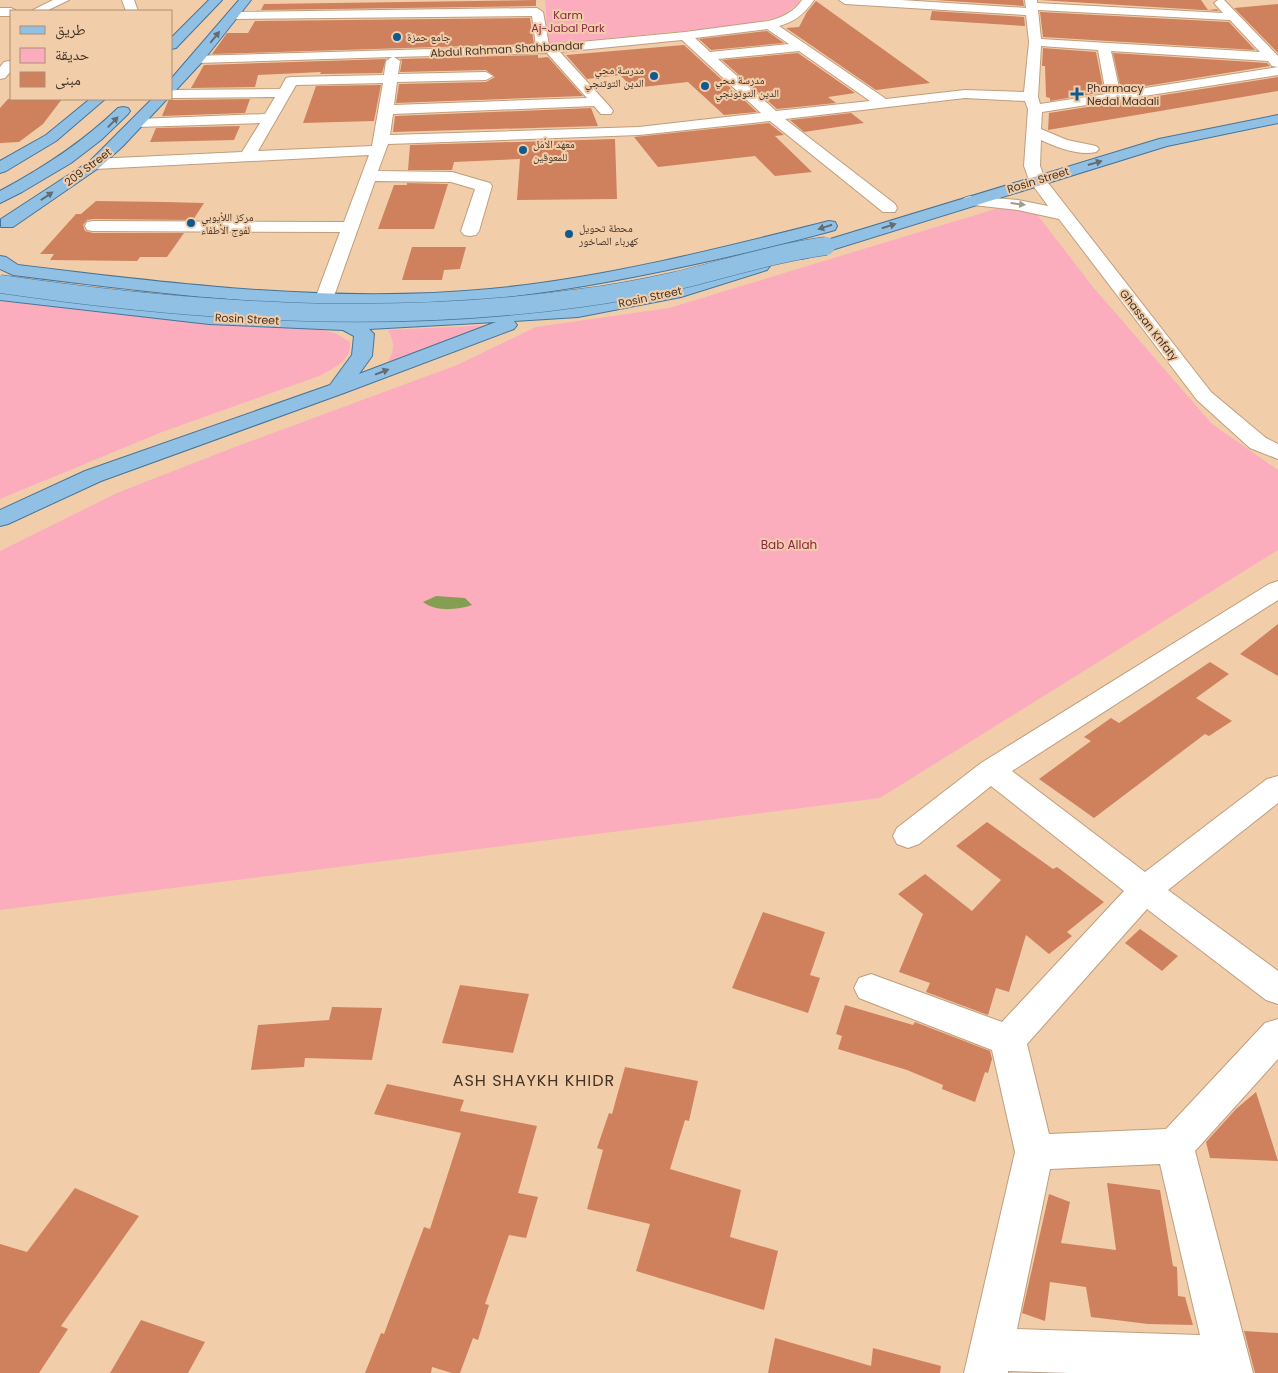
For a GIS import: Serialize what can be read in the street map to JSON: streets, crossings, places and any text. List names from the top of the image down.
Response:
{
  "streets": {
    "main road": ["209 Street", "Rosin Street"],
    "street": ["Abdul Rahman Shahbandar", "Ghassan Knfaty"]
  },
  "crossings": [
    ["209 Street", "Rosin Street"],
    ["Rosin Street", "Ghassan Knfaty"]
  ],
  "districts": ["ASH SHAYKH KHIDR"],
  "parks": ["Karm Aj-Jabal Park", "Bab Allah"],
  "places": {
    "other": [
      "جامع حمزة",
      "مدرسة محي الدين التوتنجي",
      "مدرسة محي الدين التوتونجي",
      "معهد الأمل للمعوقين",
      "مركز اللأيوبي لفوج الأطفاء",
      "محطة تحويل كهرباء الصاخور"
    ],
    "health": ["Pharmacy Nedal Madali"]
  },
  "legend": ["طريق", "حديقة", "مبنى"]
}
